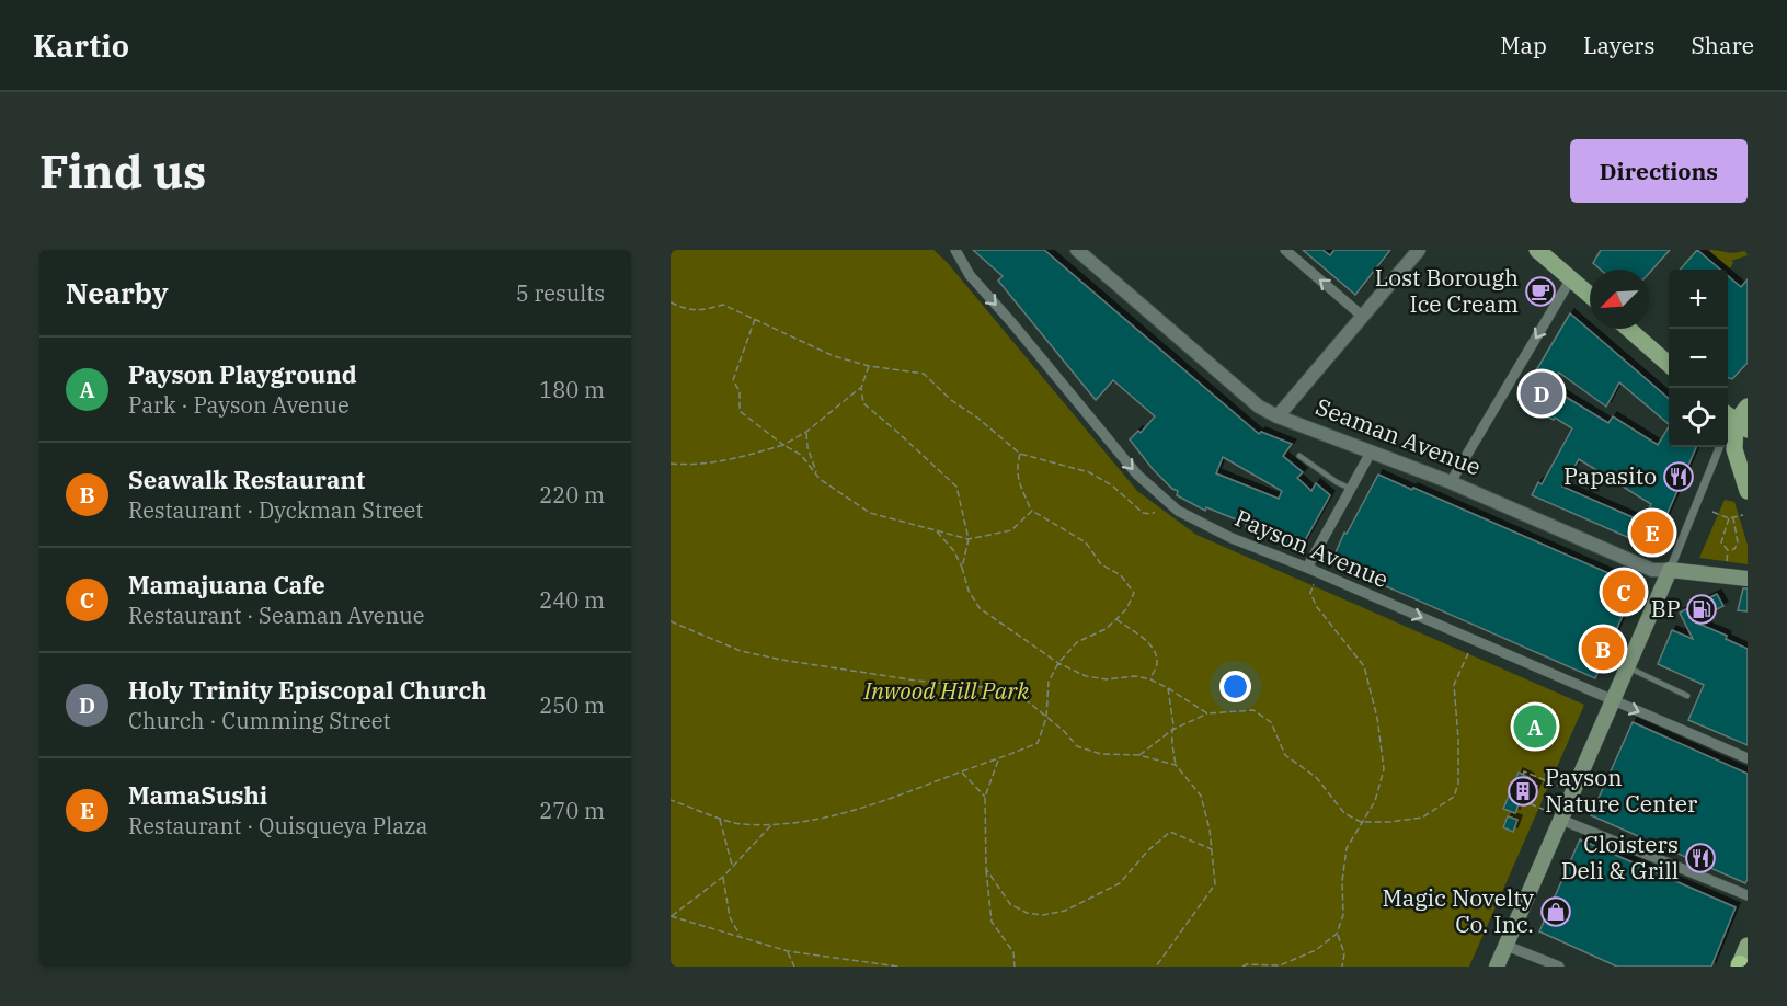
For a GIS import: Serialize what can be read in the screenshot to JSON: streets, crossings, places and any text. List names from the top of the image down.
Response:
{
  "streets": {
    "main road": ["Seaman Avenue"],
    "street": ["Payson Avenue"]
  },
  "one_way": ["Payson Avenue"],
  "parks": ["Inwood Hill Park"],
  "places": {
    "cafe": ["Lost Borough Ice Cream"],
    "restaurant": ["Papasito", "Cloisters Deli & Grill"],
    "fuel station": ["BP"],
    "building": ["Payson Nature Center"],
    "shop": ["Magic Novelty Co. Inc."]
  },
  "north": "bottom left",
  "page": {
    "header": "Kartio",
    "nav": ["Map", "Layers", "Share"],
    "buttons": "Directions",
    "title": "Find us",
    "heading": ["Nearby", "5 results"],
    "map_buttons": ["+", "−"],
    "list": [
      {
        "mark": "A",
        "name": "Payson Playground",
        "note": "Park · Payson Avenue",
        "value": "180 m"
      },
      {
        "mark": "B",
        "name": "Seawalk Restaurant",
        "note": "Restaurant · Dyckman Street",
        "value": "220 m"
      },
      {
        "mark": "C",
        "name": "Mamajuana Cafe",
        "note": "Restaurant · Seaman Avenue",
        "value": "240 m"
      },
      {
        "mark": "D",
        "name": "Holy Trinity Episcopal Church",
        "note": "Church · Cumming Street",
        "value": "250 m"
      },
      {
        "mark": "E",
        "name": "MamaSushi",
        "note": "Restaurant · Quisqueya Plaza",
        "value": "270 m"
      }
    ],
    "pins": [
      "D",
      "E",
      "C",
      "B",
      "A"
    ]
  }
}
